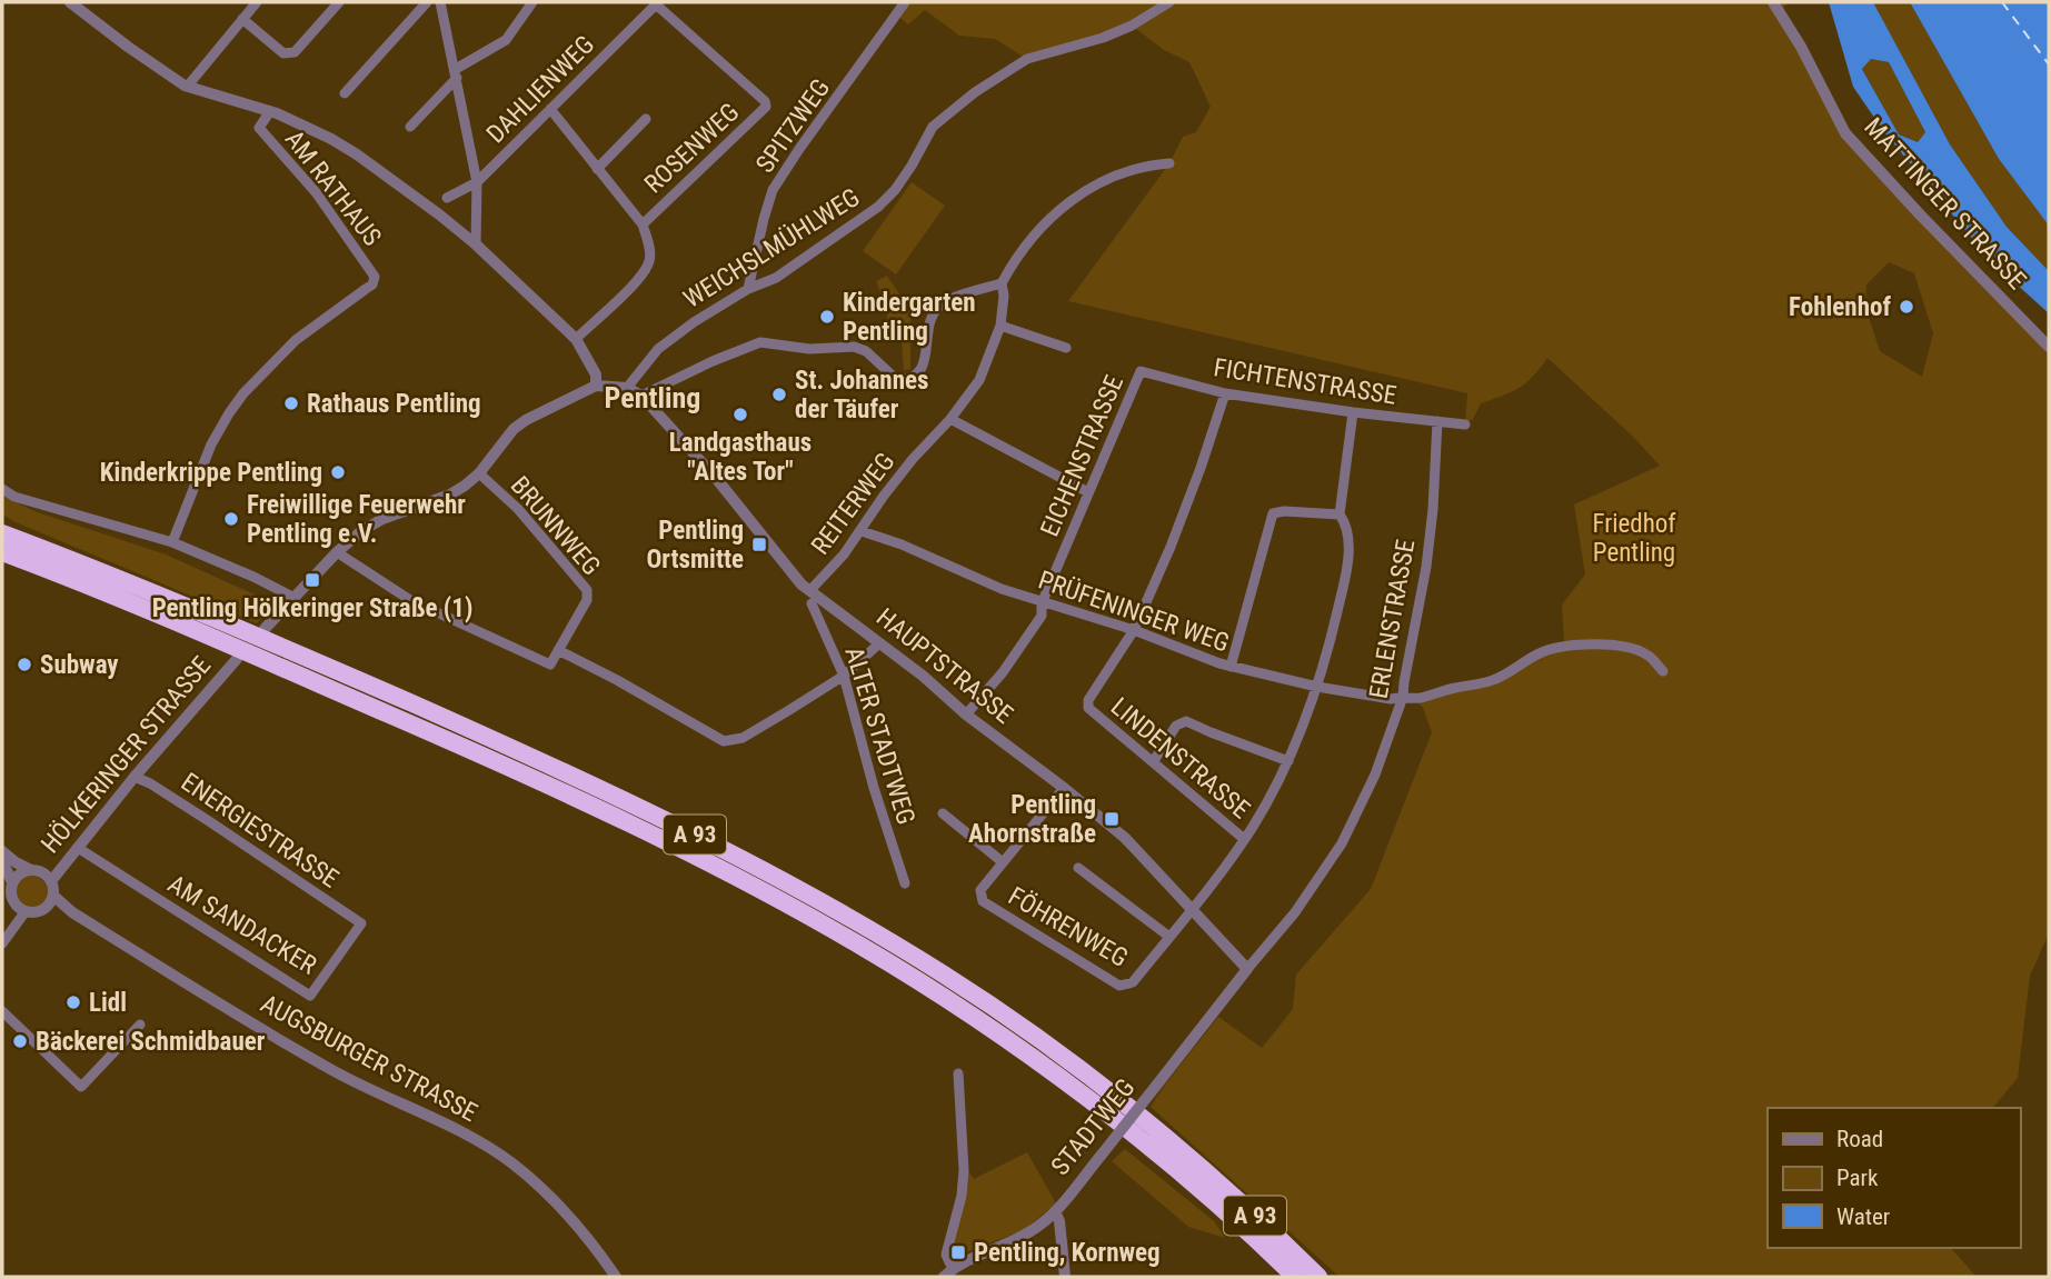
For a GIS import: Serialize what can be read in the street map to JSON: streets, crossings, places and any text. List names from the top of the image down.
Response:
{
  "streets": {
    "highway": ["A 93"],
    "street": [
      "DAHLIENWEG",
      "SPITZWEG",
      "ROSENWEG",
      "AM RATHAUS",
      "MATTINGER STRASSE",
      "WEICHSLMÜHLWEG",
      "FICHTENSTRASSE",
      "EICHENSTRASSE",
      "REITERWEG",
      "BRUNNWEG",
      "PRÜFENINGER WEG",
      "ERLENSTRASSE",
      "HAUPTSTRASSE",
      "ALTER STADTWEG",
      "HÖLKERINGER STRASSE",
      "LINDENSTRASSE",
      "ENERGIESTRASSE",
      "AM SANDACKER",
      "FÖHRENWEG",
      "AUGSBURGER STRASSE",
      "STADTWEG"
    ]
  },
  "crossings": [
    ["DAHLIENWEG", "ROSENWEG"],
    ["SPITZWEG", "WEICHSLMÜHLWEG"],
    ["WEICHSLMÜHLWEG", "HAUPTSTRASSE"],
    ["FICHTENSTRASSE", "EICHENSTRASSE"],
    ["FICHTENSTRASSE", "ERLENSTRASSE"],
    ["EICHENSTRASSE", "PRÜFENINGER WEG"],
    ["EICHENSTRASSE", "HAUPTSTRASSE"],
    ["REITERWEG", "PRÜFENINGER WEG"],
    ["REITERWEG", "HAUPTSTRASSE"],
    ["REITERWEG", "ALTER STADTWEG"],
    ["PRÜFENINGER WEG", "ERLENSTRASSE"],
    ["PRÜFENINGER WEG", "LINDENSTRASSE"],
    ["PRÜFENINGER WEG", "FÖHRENWEG"],
    ["ERLENSTRASSE", "HAUPTSTRASSE"],
    ["ERLENSTRASSE", "STADTWEG"],
    ["HAUPTSTRASSE", "ALTER STADTWEG"],
    ["HAUPTSTRASSE", "FÖHRENWEG"],
    ["HAUPTSTRASSE", "STADTWEG"],
    ["HÖLKERINGER STRASSE", "ENERGIESTRASSE"],
    ["HÖLKERINGER STRASSE", "AM SANDACKER"],
    ["HÖLKERINGER STRASSE", "AUGSBURGER STRASSE"],
    ["LINDENSTRASSE", "FÖHRENWEG"],
    ["ENERGIESTRASSE", "AM SANDACKER"]
  ],
  "districts": ["Pentling"],
  "parks": ["Friedhof Pentling"],
  "places": {
    "other": [
      "Fohlenhof",
      "Kindergarten Pentling",
      "St. Johannes der Täufer",
      "Rathaus Pentling",
      "Landgasthaus \"Altes Tor\"",
      "Kinderkrippe Pentling",
      "Freiwillige Feuerwehr Pentling e.V.",
      "Subway",
      "Lidl",
      "Bäckerei Schmidbauer"
    ],
    "transit": [
      "Pentling Ortsmitte",
      "Pentling Hölkeringer Straße (1)",
      "Pentling Ahornstraße",
      "Pentling, Kornweg"
    ]
  },
  "legend": ["Road", "Park", "Water"]
}
